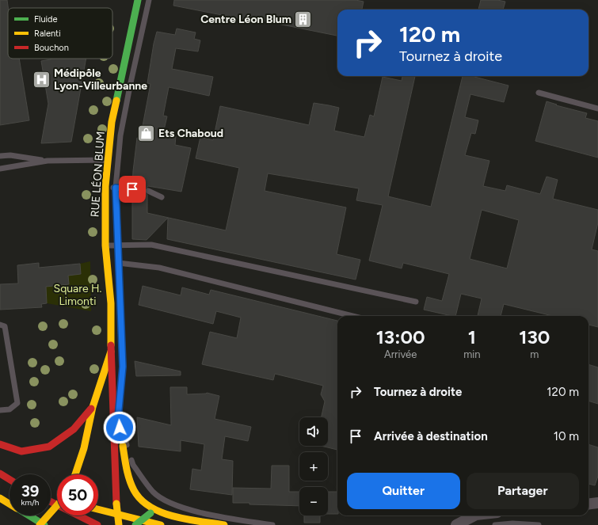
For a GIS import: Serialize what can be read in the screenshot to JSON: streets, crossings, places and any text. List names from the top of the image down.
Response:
{
  "streets": {
    "main road": ["RUE LÉON BLUM"]
  },
  "parks": ["Square H. Limonti"],
  "places": {
    "building": ["Centre Léon Blum"],
    "hospital": ["Médipôle Lyon-Villeurbanne"],
    "shop": ["Ets Chaboud"]
  },
  "legend": ["Fluide", "Ralenti", "Bouchon"],
  "page": {
    "turn": ["120 m", "Tournez à droite"],
    "eta": [
      "13:00",
      "Arrivée",
      "1",
      "min",
      "130",
      "m"
    ],
    "list": [
      {
        "name": "Tournez à droite",
        "value": "120 m"
      },
      {
        "name": "Arrivée à destination",
        "value": "10 m"
      }
    ],
    "map_buttons": ["+", "−"],
    "buttons": ["Quitter", "Partager"],
    "speed": "39 km/h",
    "limit": "50"
  }
}
